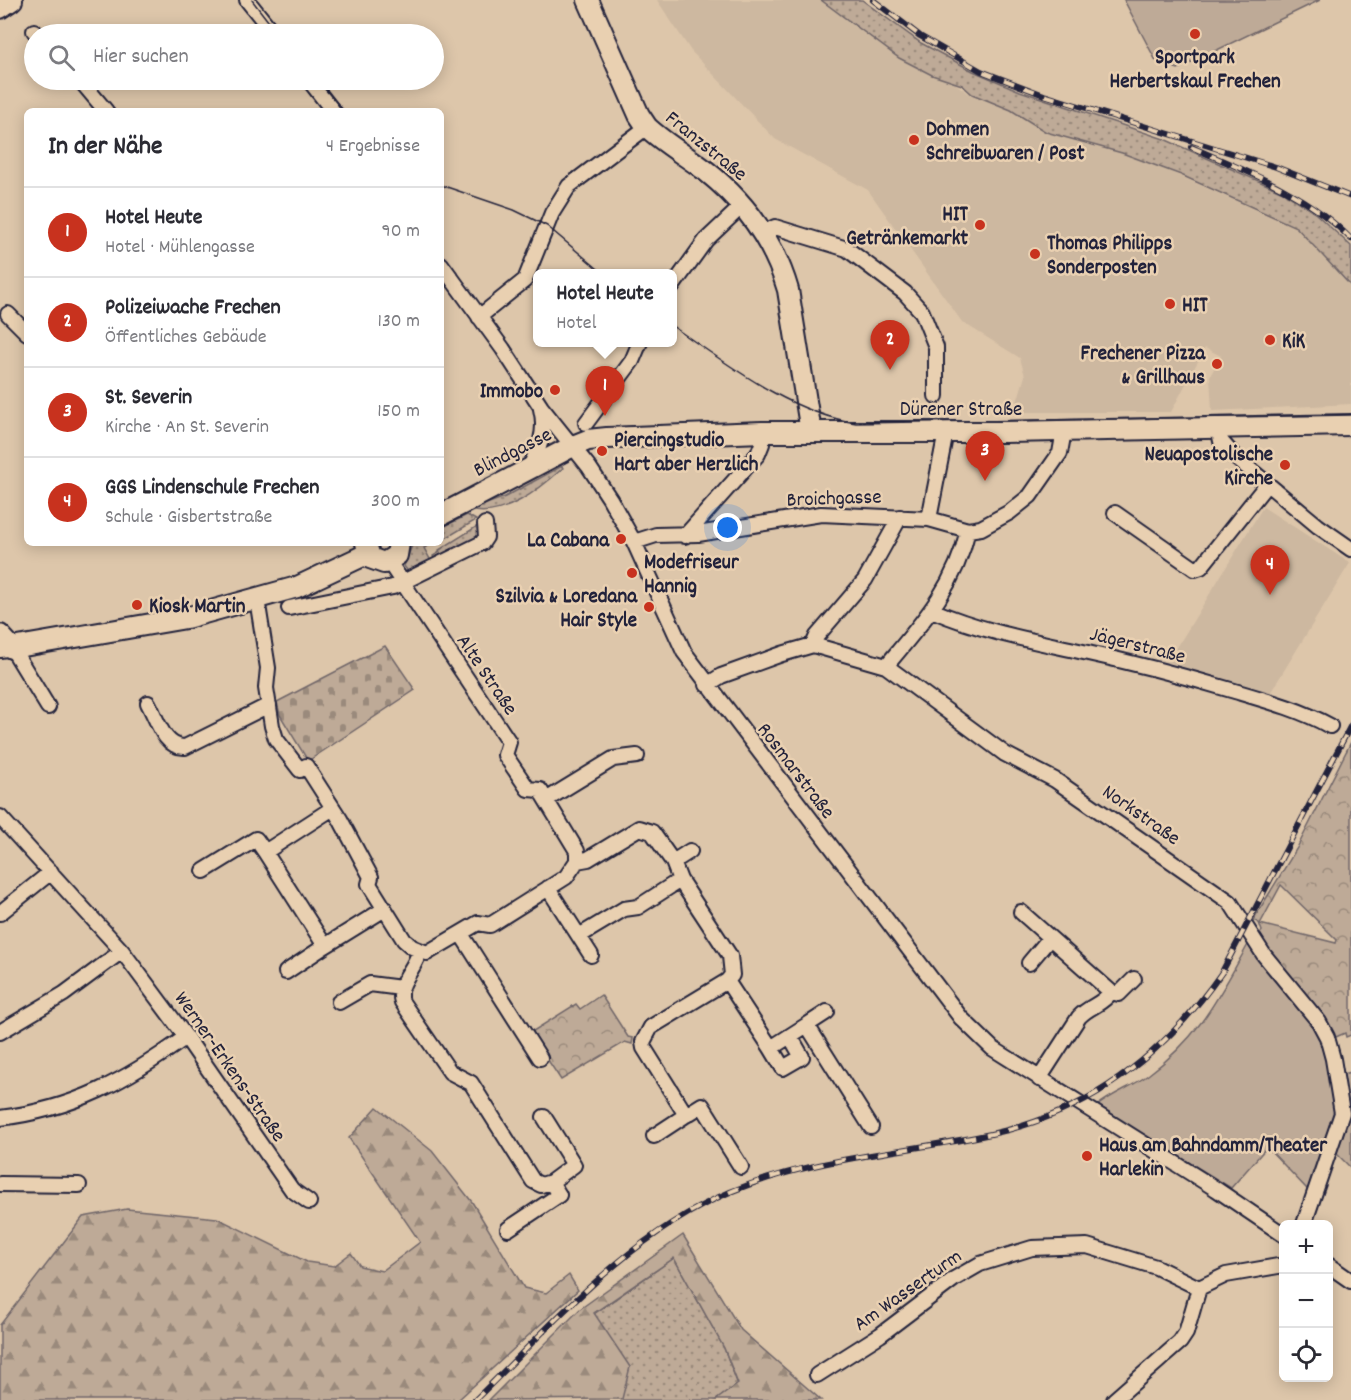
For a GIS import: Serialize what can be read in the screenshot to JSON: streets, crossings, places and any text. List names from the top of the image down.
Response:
{
  "streets": {
    "main road": ["Franzstraße", "Dürener Straße", "Blindgasse"],
    "street": [
      "Broichgasse",
      "Jägerstraße",
      "Alte Straße",
      "Rosmarstraße",
      "Norkstraße",
      "Werner-Erkens-Straße",
      "Am Wasserturm"
    ]
  },
  "crossings": [
    ["Franzstraße", "Dürener Straße"],
    ["Dürener Straße", "Blindgasse"],
    ["Dürener Straße", "Rosmarstraße"],
    ["Blindgasse", "Rosmarstraße"],
    ["Broichgasse", "Rosmarstraße"]
  ],
  "places": [
    "Sportpark Herbertskaul Frechen",
    "Dohmen Schreibwaren / Post",
    "HIT Getränkemarkt",
    "Thomas Philipps Sonderposten",
    "HIT",
    "KiK",
    "Frechener Pizza & Grillhaus",
    "Immobo",
    "Piercingstudio Hart aber Herzlich",
    "Neuapostolische Kirche",
    "La Cabana",
    "Modefriseur Hannig",
    "Kiosk Martin",
    "Szilvia & Loredana Hair Style",
    "Haus am Bahndamm/Theater Harlekin"
  ],
  "page": {
    "search": "Hier suchen",
    "heading": ["In der Nähe", "4 Ergebnisse"],
    "list": [
      {
        "mark": "1",
        "name": "Hotel Heute",
        "note": "Hotel · Mühlengasse",
        "value": "90 m"
      },
      {
        "mark": "2",
        "name": "Polizeiwache Frechen",
        "note": "Öffentliches Gebäude",
        "value": "130 m"
      },
      {
        "mark": "3",
        "name": "St. Severin",
        "note": "Kirche · An St. Severin",
        "value": "150 m"
      },
      {
        "mark": "4",
        "name": "GGS Lindenschule Frechen",
        "note": "Schule · Gisbertstraße",
        "value": "300 m"
      }
    ],
    "popup": ["Hotel Heute", "Hotel"],
    "pins": [
      "2",
      "1",
      "3",
      "4"
    ],
    "map_buttons": ["+", "−"]
  }
}
